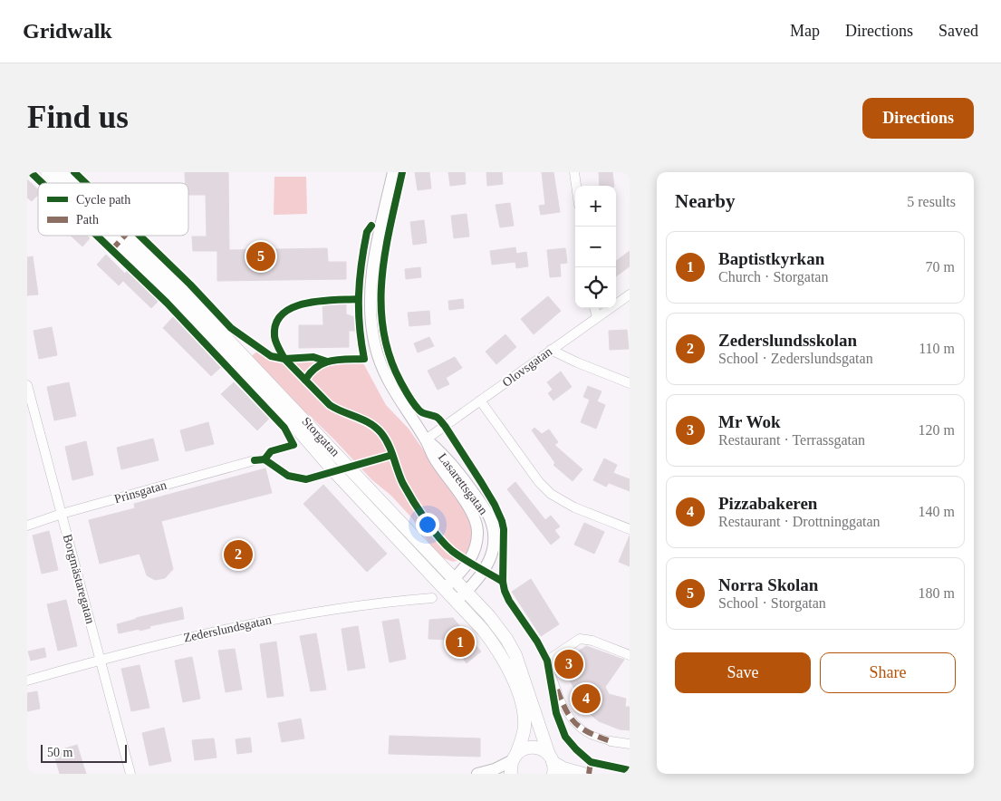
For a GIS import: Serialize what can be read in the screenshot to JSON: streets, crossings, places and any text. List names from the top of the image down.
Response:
{
  "streets": {
    "main road": ["Storgatan"],
    "street": [
      "Olovsgatan",
      "Lasarettsgatan",
      "Prinsgatan",
      "Borgmästaregatan",
      "Zederslundsgatan"
    ]
  },
  "crossings": [
    ["Olovsgatan", "Lasarettsgatan"],
    ["Storgatan", "Lasarettsgatan"],
    ["Prinsgatan", "Borgmästaregatan"],
    ["Borgmästaregatan", "Zederslundsgatan"]
  ],
  "legend": ["Cycle path", "Path"],
  "scale_bar": "50 m",
  "page": {
    "header": "Gridwalk",
    "nav": ["Map", "Directions", "Saved"],
    "buttons": [
      "Directions",
      ["Save", "Share"]
    ],
    "title": "Find us",
    "heading": ["Nearby", "5 results"],
    "map_buttons": ["+", "−"],
    "list": [
      {
        "mark": "1",
        "name": "Baptistkyrkan",
        "note": "Church · Storgatan",
        "value": "70 m"
      },
      {
        "mark": "2",
        "name": "Zederslundsskolan",
        "note": "School · Zederslundsgatan",
        "value": "110 m"
      },
      {
        "mark": "3",
        "name": "Mr Wok",
        "note": "Restaurant · Terrassgatan",
        "value": "120 m"
      },
      {
        "mark": "4",
        "name": "Pizzabakeren",
        "note": "Restaurant · Drottninggatan",
        "value": "140 m"
      },
      {
        "mark": "5",
        "name": "Norra Skolan",
        "note": "School · Storgatan",
        "value": "180 m"
      }
    ],
    "pins": [
      "5",
      "2",
      "1",
      "3",
      "4"
    ],
    "scale": "50 m"
  }
}
